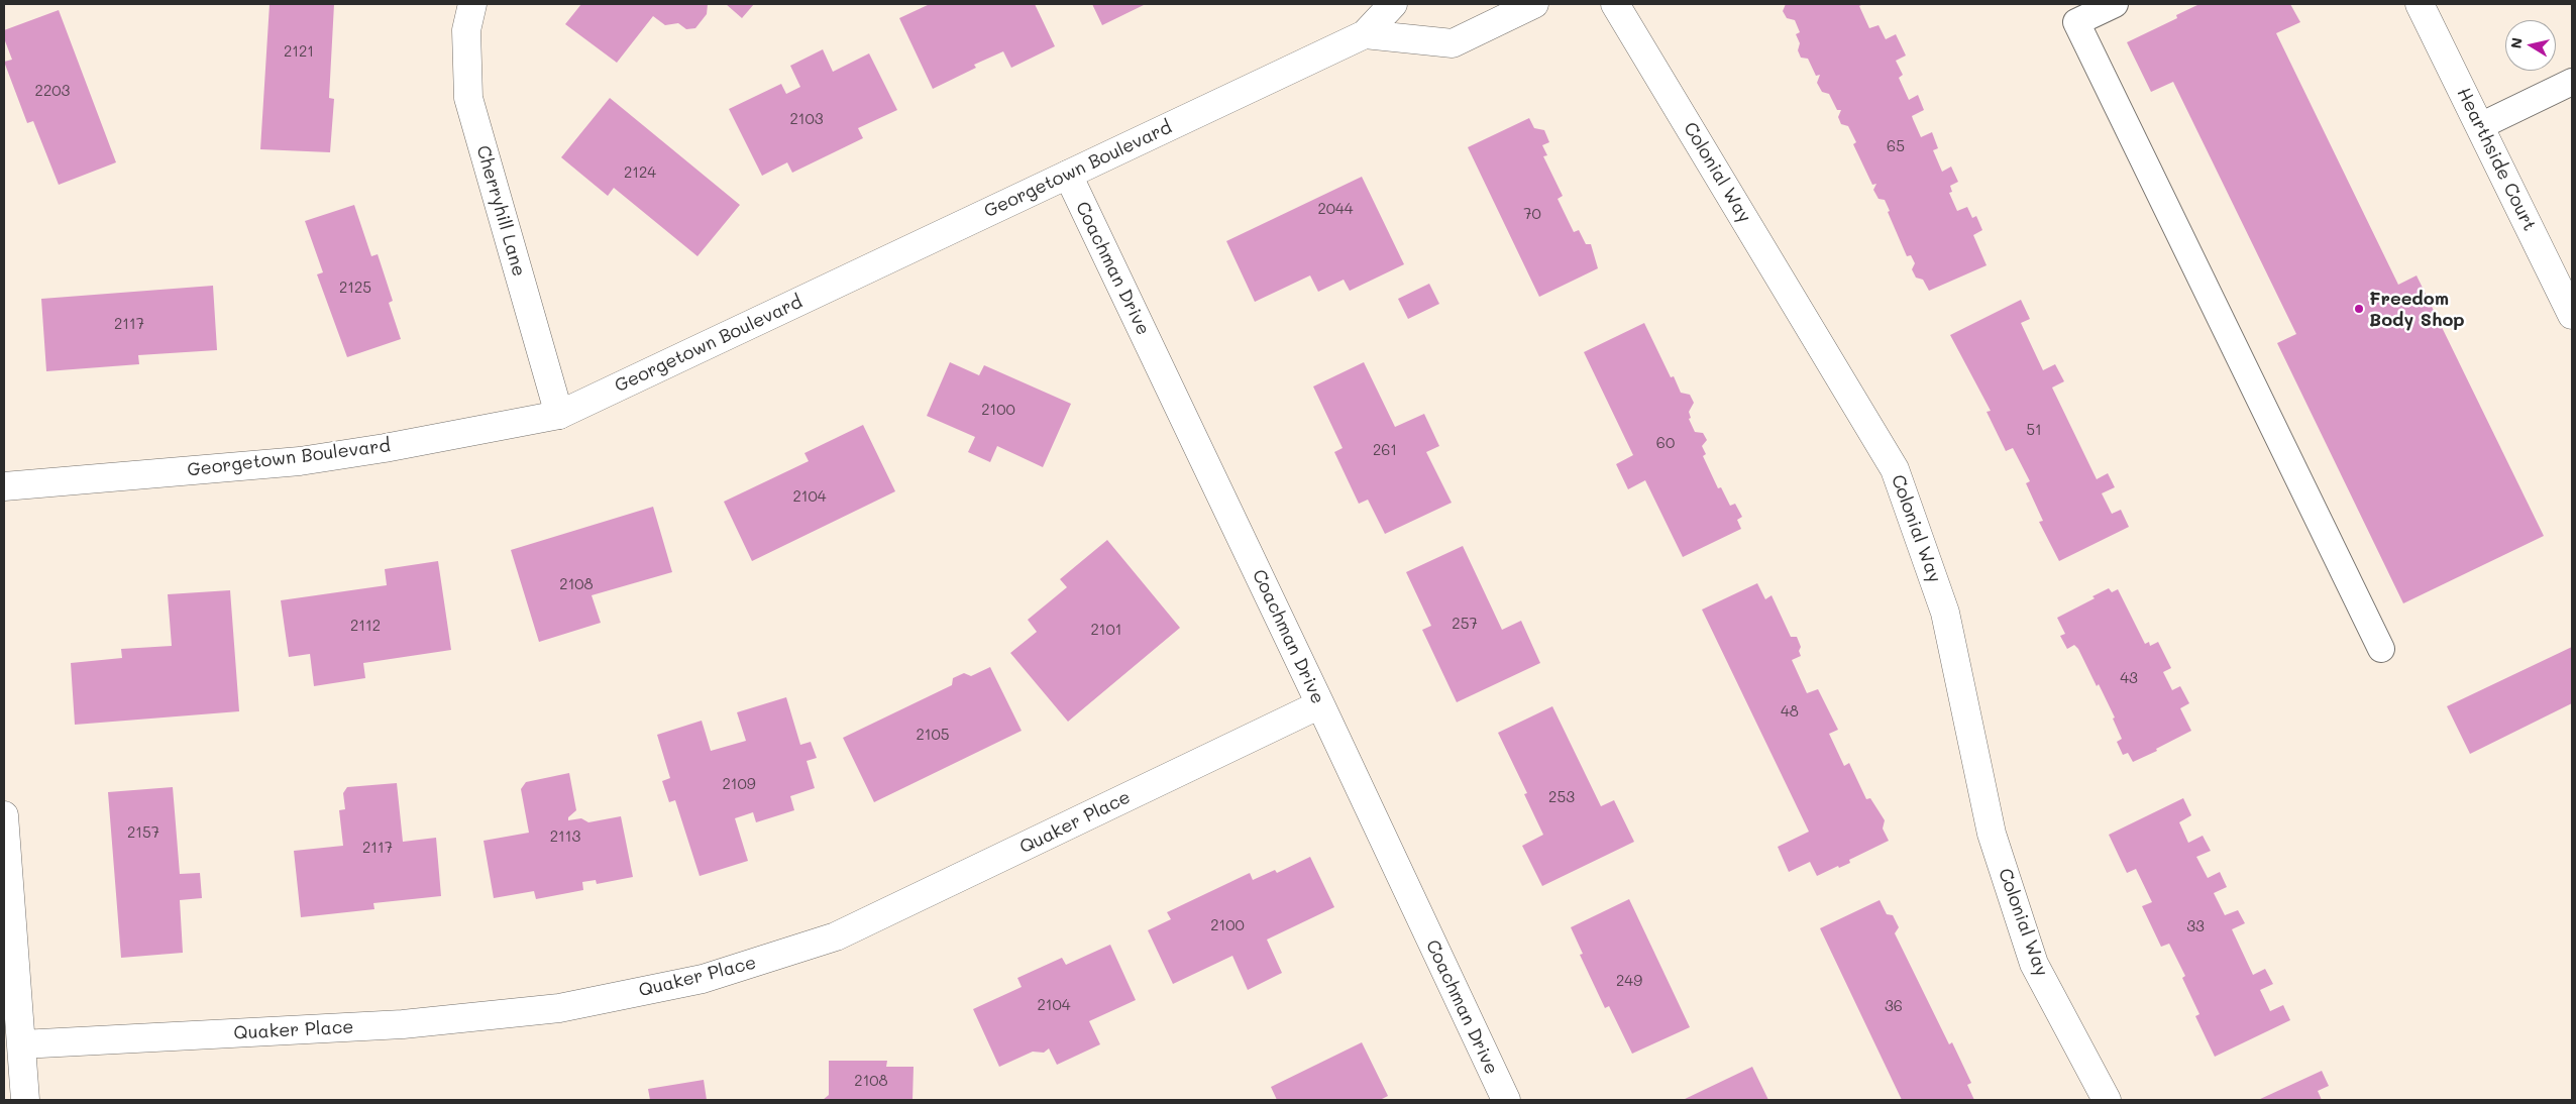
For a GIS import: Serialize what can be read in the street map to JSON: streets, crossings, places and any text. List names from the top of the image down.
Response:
{
  "streets": {
    "street": [
      "Hearthside Court",
      "Georgetown Boulevard",
      "Colonial Way",
      "Cherryhill Lane",
      "Coachman Drive",
      "Quaker Place"
    ]
  },
  "crossings": [
    ["Georgetown Boulevard", "Cherryhill Lane"],
    ["Georgetown Boulevard", "Coachman Drive"],
    ["Coachman Drive", "Quaker Place"]
  ],
  "places": ["Freedom Body Shop"],
  "house_numbers": [
    "2121",
    "2203",
    "2103",
    "65",
    "2124",
    "2044",
    "70",
    "2125",
    "2117",
    "2100",
    "51",
    "60",
    "261",
    "2104",
    "2108",
    "257",
    "2112",
    "2101",
    "43",
    "48",
    "2105",
    "2109",
    "253",
    "2157",
    "2113",
    "2117",
    "2100",
    "33",
    "249",
    "2104",
    "36",
    "2108"
  ],
  "north": "left"
}
